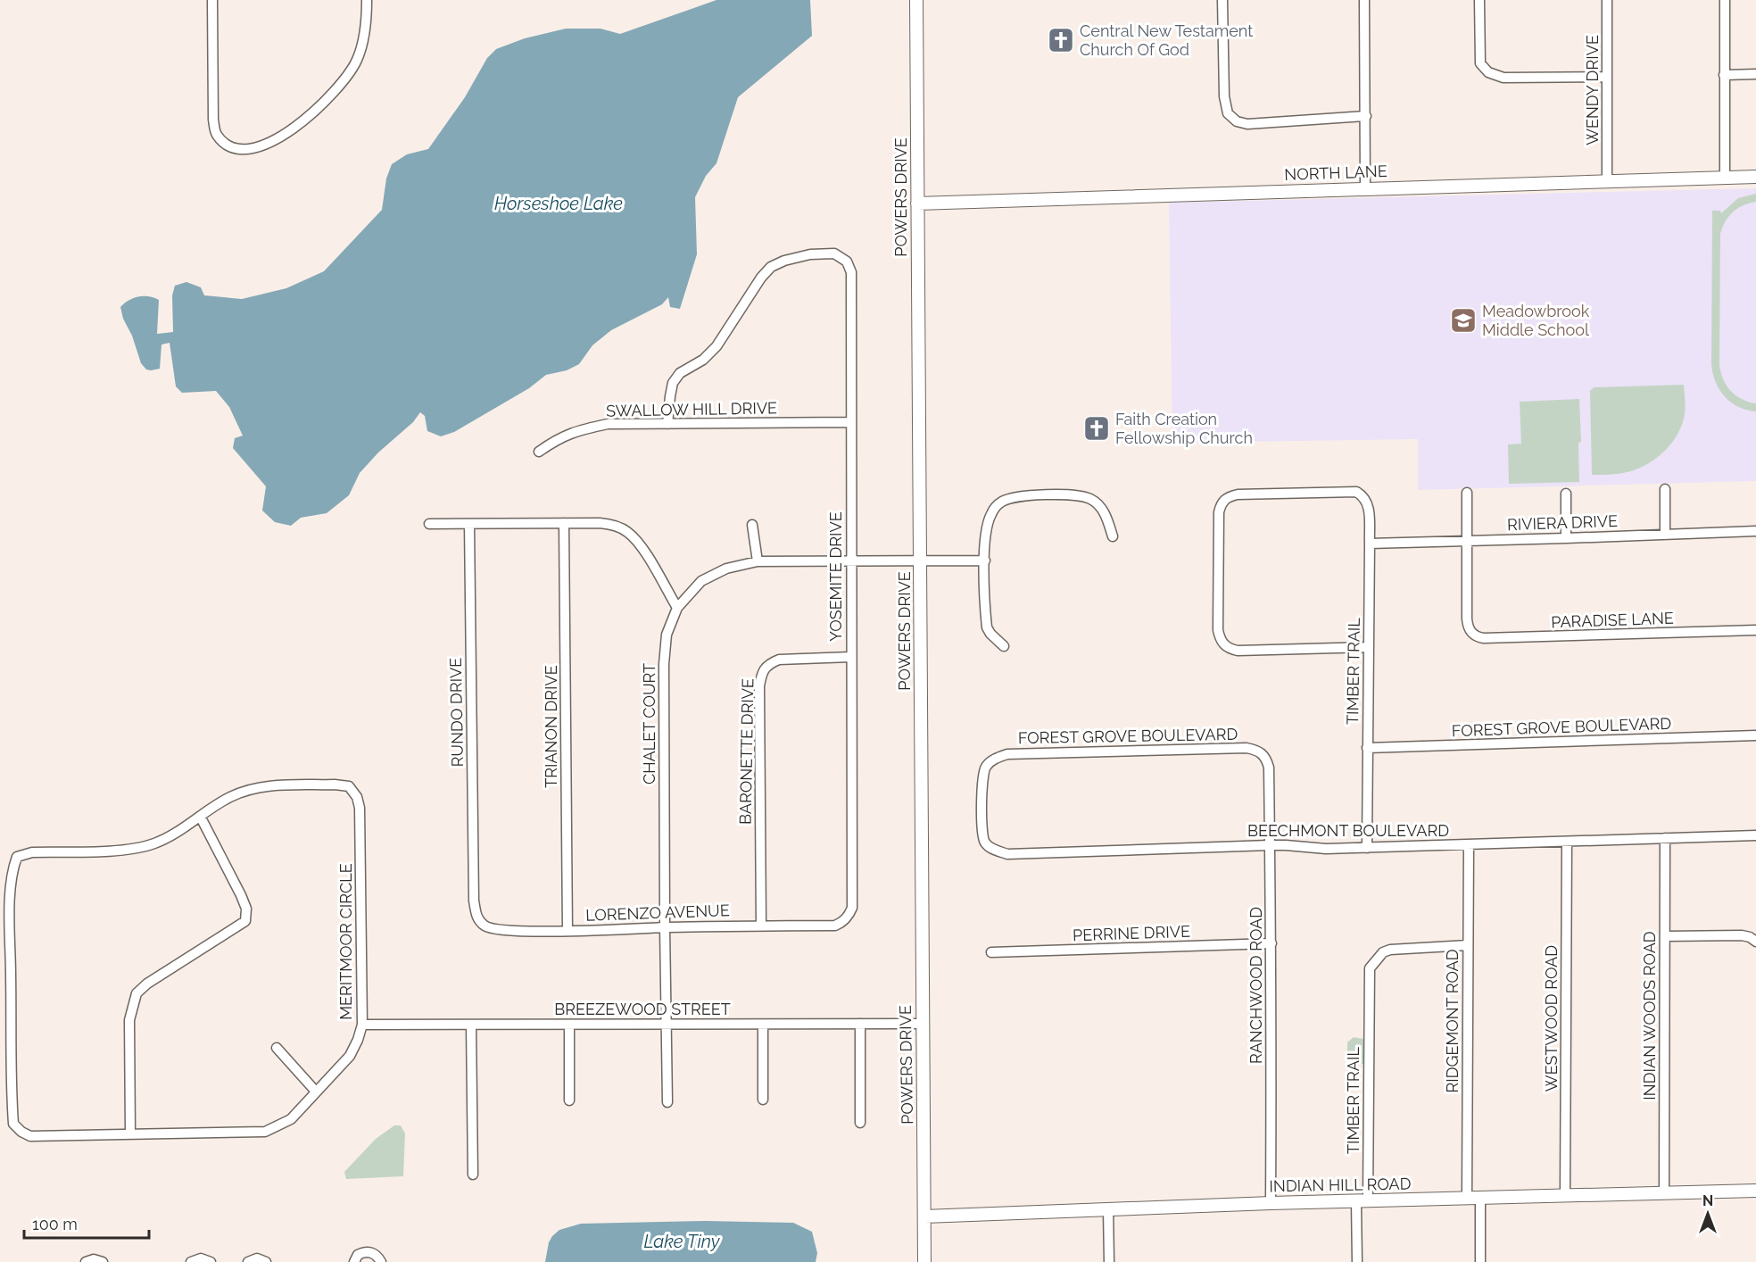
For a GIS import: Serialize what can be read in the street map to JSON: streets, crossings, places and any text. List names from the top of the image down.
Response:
{
  "streets": {
    "street": [
      "WENDY DRIVE",
      "NORTH LANE",
      "POWERS DRIVE",
      "SWALLOW HILL DRIVE",
      "RIVIERA DRIVE",
      "YOSEMITE DRIVE",
      "PARADISE LANE",
      "TIMBER TRAIL",
      "RUNDO DRIVE",
      "CHALET COURT",
      "TRIANON DRIVE",
      "FOREST GROVE BOULEVARD",
      "BARONETTE DRIVE",
      "BEECHMONT BOULEVARD",
      "LORENZO AVENUE",
      "PERRINE DRIVE",
      "MERITMOOR CIRCLE",
      "RANCHWOOD ROAD",
      "BREEZEWOOD STREET",
      "INDIAN WOODS ROAD",
      "WESTWOOD ROAD",
      "RIDGEMONT ROAD",
      "INDIAN HILL ROAD"
    ]
  },
  "crossings": [
    ["WENDY DRIVE", "NORTH LANE"],
    ["NORTH LANE", "POWERS DRIVE"],
    ["POWERS DRIVE", "CHALET COURT"],
    ["POWERS DRIVE", "BREEZEWOOD STREET"],
    ["POWERS DRIVE", "INDIAN HILL ROAD"],
    ["SWALLOW HILL DRIVE", "YOSEMITE DRIVE"],
    ["RIVIERA DRIVE", "PARADISE LANE"],
    ["RIVIERA DRIVE", "TIMBER TRAIL"],
    ["YOSEMITE DRIVE", "CHALET COURT"],
    ["YOSEMITE DRIVE", "BARONETTE DRIVE"],
    ["YOSEMITE DRIVE", "LORENZO AVENUE"],
    ["TIMBER TRAIL", "FOREST GROVE BOULEVARD"],
    ["TIMBER TRAIL", "BEECHMONT BOULEVARD"],
    ["TIMBER TRAIL", "RIDGEMONT ROAD"],
    ["TIMBER TRAIL", "INDIAN HILL ROAD"],
    ["RUNDO DRIVE", "LORENZO AVENUE"],
    ["CHALET COURT", "LORENZO AVENUE"],
    ["CHALET COURT", "BREEZEWOOD STREET"],
    ["TRIANON DRIVE", "LORENZO AVENUE"],
    ["FOREST GROVE BOULEVARD", "BEECHMONT BOULEVARD"],
    ["FOREST GROVE BOULEVARD", "RANCHWOOD ROAD"],
    ["BARONETTE DRIVE", "LORENZO AVENUE"],
    ["BEECHMONT BOULEVARD", "RANCHWOOD ROAD"],
    ["BEECHMONT BOULEVARD", "INDIAN WOODS ROAD"],
    ["BEECHMONT BOULEVARD", "WESTWOOD ROAD"],
    ["BEECHMONT BOULEVARD", "RIDGEMONT ROAD"],
    ["PERRINE DRIVE", "RANCHWOOD ROAD"],
    ["MERITMOOR CIRCLE", "BREEZEWOOD STREET"],
    ["RANCHWOOD ROAD", "INDIAN HILL ROAD"],
    ["INDIAN WOODS ROAD", "INDIAN HILL ROAD"],
    ["WESTWOOD ROAD", "INDIAN HILL ROAD"],
    ["RIDGEMONT ROAD", "INDIAN HILL ROAD"]
  ],
  "water": ["Horseshoe Lake", "Lake Tiny"],
  "places": {
    "church": ["Central New Testament Church Of God", "Faith Creation Fellowship Church"],
    "school or university": ["Meadowbrook Middle School"]
  },
  "scale_bar": "100 m",
  "north": "top"
}
